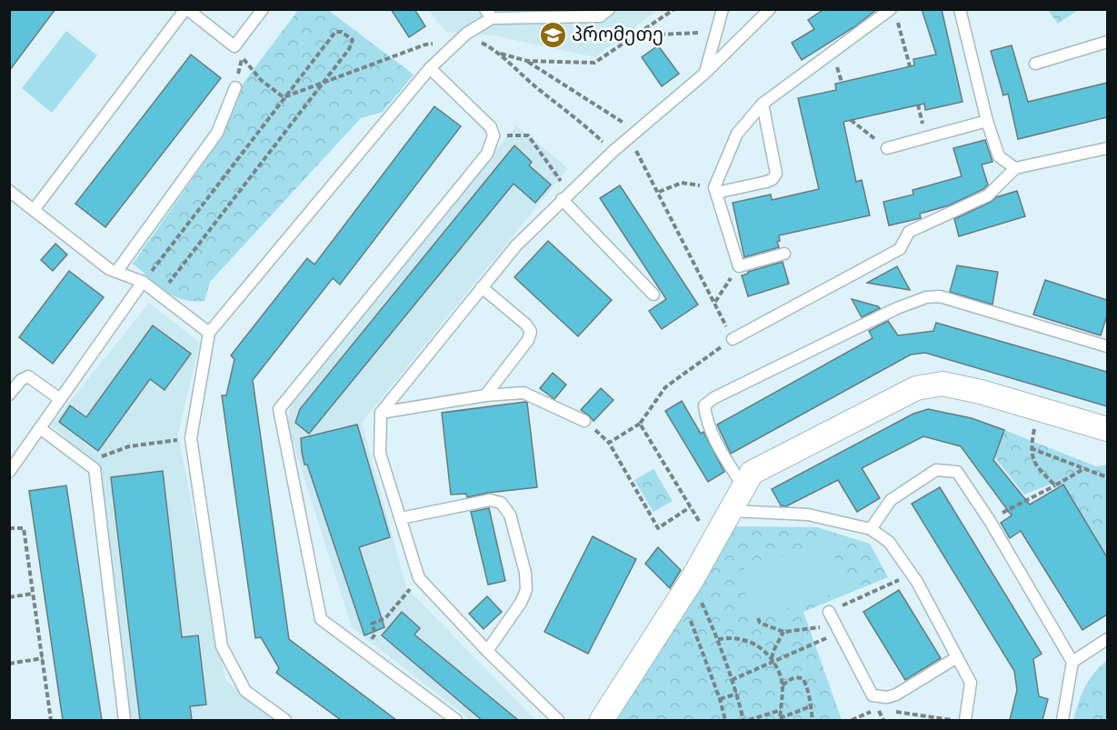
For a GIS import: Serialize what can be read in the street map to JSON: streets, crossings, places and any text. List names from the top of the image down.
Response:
{
  "places": {
    "school or university": ["პრომეთე"]
  }
}
